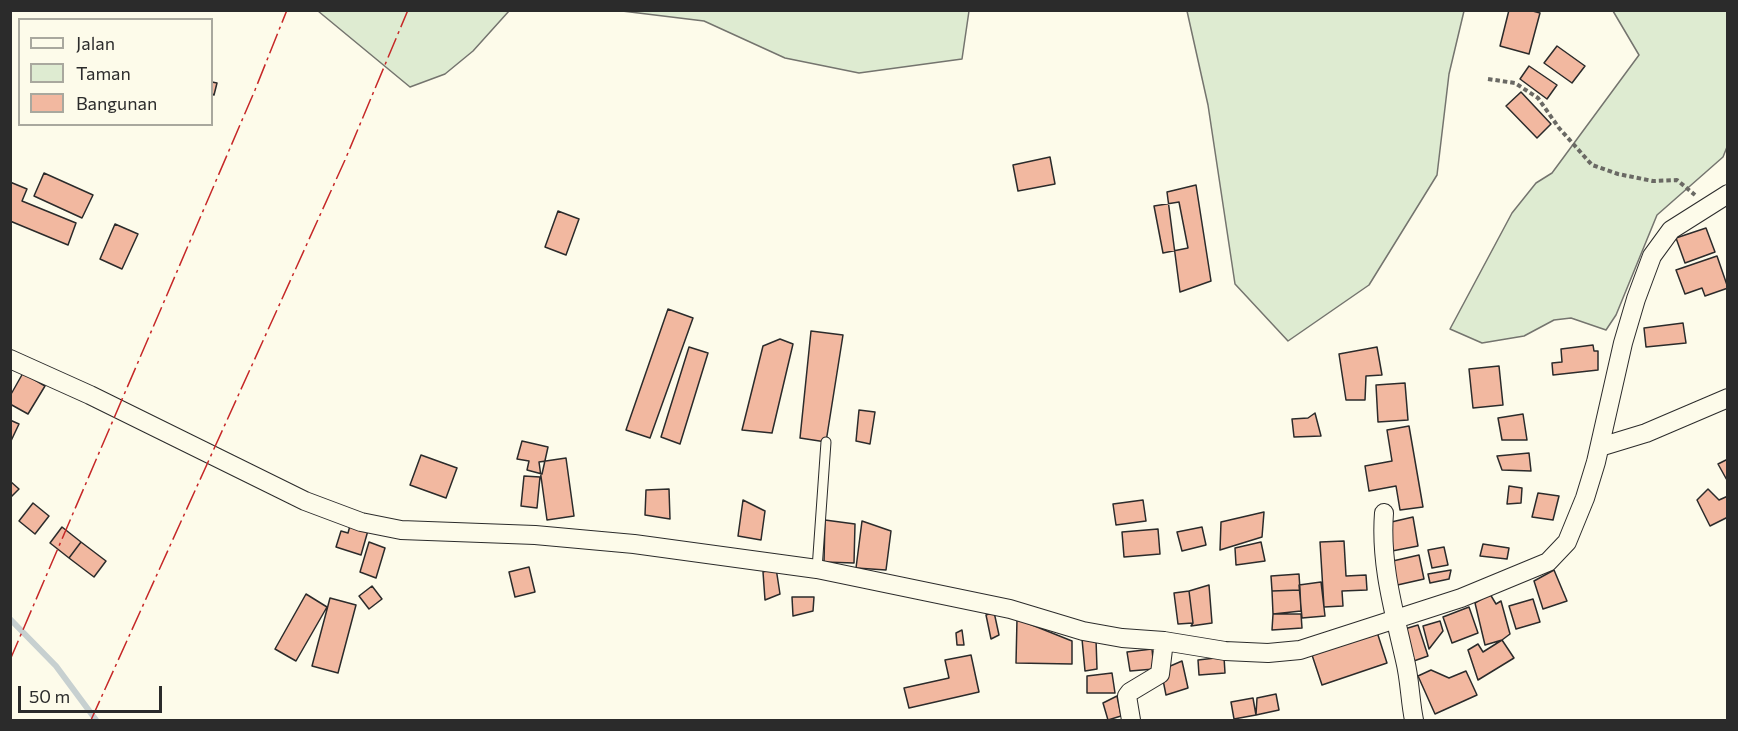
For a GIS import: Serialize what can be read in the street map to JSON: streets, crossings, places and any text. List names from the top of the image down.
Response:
{
  "legend": ["Jalan", "Taman", "Bangunan"],
  "scale_bar": "50 m"
}
